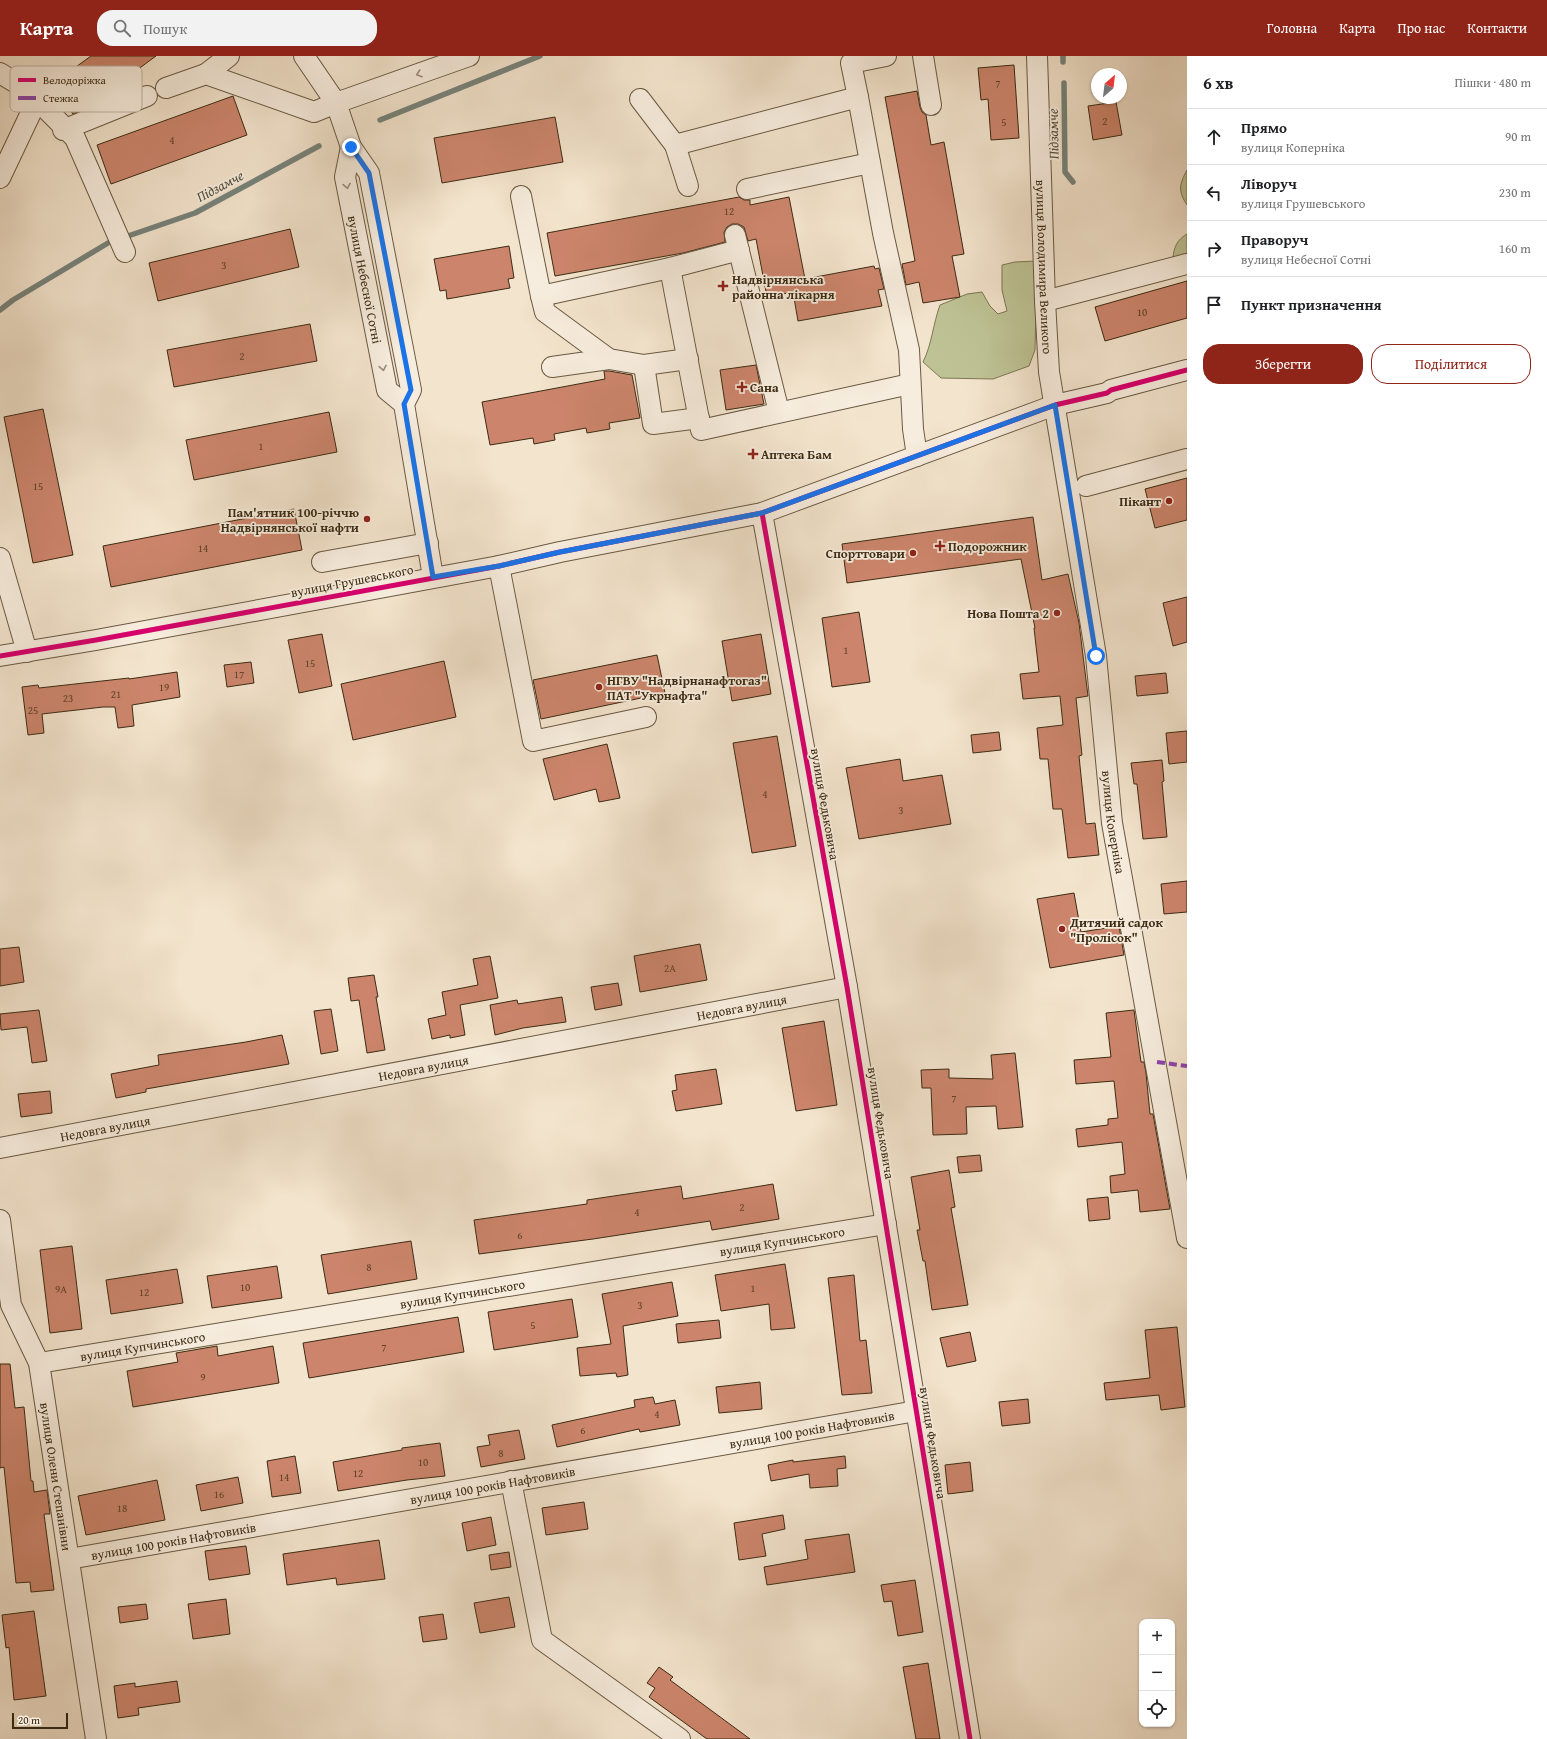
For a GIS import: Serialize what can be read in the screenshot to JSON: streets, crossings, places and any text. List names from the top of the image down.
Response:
{
  "streets": {
    "street": [
      "вулиця Володимира Великого",
      "вулиця Небесної Сотні",
      "вулиця Грушевського",
      "вулиця Федьковича",
      "вулиця Коперніка",
      "Недовга вулиця",
      "вулиця Купчинського",
      "вулиця 100 років Нафтовиків",
      "вулиця Олени Степанівни"
    ]
  },
  "crossings": [
    ["вулиця Володимира Великого", "вулиця Грушевського"],
    ["вулиця Володимира Великого", "вулиця Коперніка"],
    ["вулиця Небесної Сотні", "вулиця Грушевського"],
    ["вулиця Грушевського", "вулиця Федьковича"],
    ["вулиця Грушевського", "вулиця Коперніка"],
    ["вулиця Федьковича", "Недовга вулиця"],
    ["вулиця Федьковича", "вулиця Купчинського"],
    ["вулиця Федьковича", "вулиця 100 років Нафтовиків"],
    ["вулиця Купчинського", "вулиця Олени Степанівни"],
    ["вулиця 100 років Нафтовиків", "вулиця Олени Степанівни"]
  ],
  "water": ["Підзамче"],
  "places": {
    "health": [
      "Надвірнянська районна лікарня",
      "Сана",
      "Аптека Бам",
      "Подорожник"
    ],
    "other": [
      "Пікант",
      "Пам'ятник 100-річчю Надвірнянської нафти",
      "Спорттовари",
      "Нова Пошта 2",
      "НГВУ \"Надвірнанафтогаз\" ПАТ \"Укрнафта\"",
      "Дитячий садок \"Пролісок\""
    ]
  },
  "house_numbers": [
    "7",
    "2",
    "5",
    "4",
    "12",
    "3",
    "10",
    "2",
    "1",
    "15",
    "14",
    "1",
    "15",
    "17",
    "19",
    "21",
    "23",
    "25",
    "4",
    "3",
    "2А",
    "7",
    "2",
    "4",
    "6",
    "8",
    "10",
    "1",
    "9А",
    "12",
    "3",
    "5",
    "7",
    "9",
    "4",
    "6",
    "8",
    "10",
    "12",
    "14",
    "16",
    "18"
  ],
  "legend": ["Велодоріжка", "Стежка"],
  "scale_bar": "20 m",
  "north": "top right",
  "page": {
    "header": "Карта",
    "search": "Пошук",
    "nav": [
      "Головна",
      "Карта",
      "Про нас",
      "Контакти"
    ],
    "heading": ["6 хв", "Пішки · 480 m"],
    "list": [
      ["Прямо", "вулиця Коперніка", "90 m"],
      ["Ліворуч", "вулиця Грушевського", "230 m"],
      ["Праворуч", "вулиця Небесної Сотні", "160 m"],
      "Пункт призначення"
    ],
    "buttons": ["Зберегти", "Поділитися"],
    "map_buttons": ["+", "−"],
    "scale": "20 m"
  }
}
